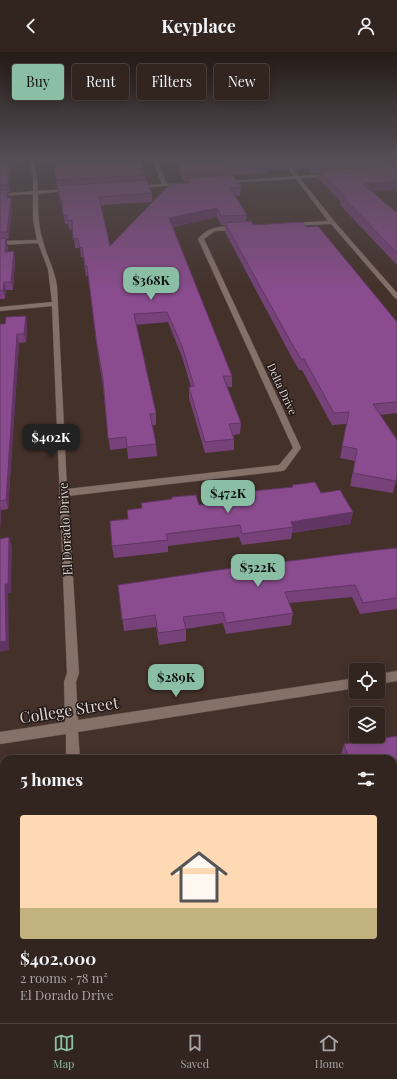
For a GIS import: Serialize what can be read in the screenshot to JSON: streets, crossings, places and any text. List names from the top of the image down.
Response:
{
  "streets": {
    "street": ["Delta Drive", "El Dorado Drive", "College Street"]
  },
  "crossings": [
    ["Delta Drive", "El Dorado Drive"],
    ["El Dorado Drive", "College Street"]
  ],
  "page": {
    "header": "Keyplace",
    "chip": [
      "Buy",
      "Rent",
      "Filters",
      "New"
    ],
    "price": [
      "$368K",
      "$402K",
      "$472K",
      "$522K",
      "$289K"
    ],
    "heading": "5 homes",
    "list": [
      {
        "name": "$402,000",
        "note": "2 rooms · 78 m² · El Dorado Drive"
      }
    ],
    "tabs": ["Map", "Saved", "Home"]
  }
}
